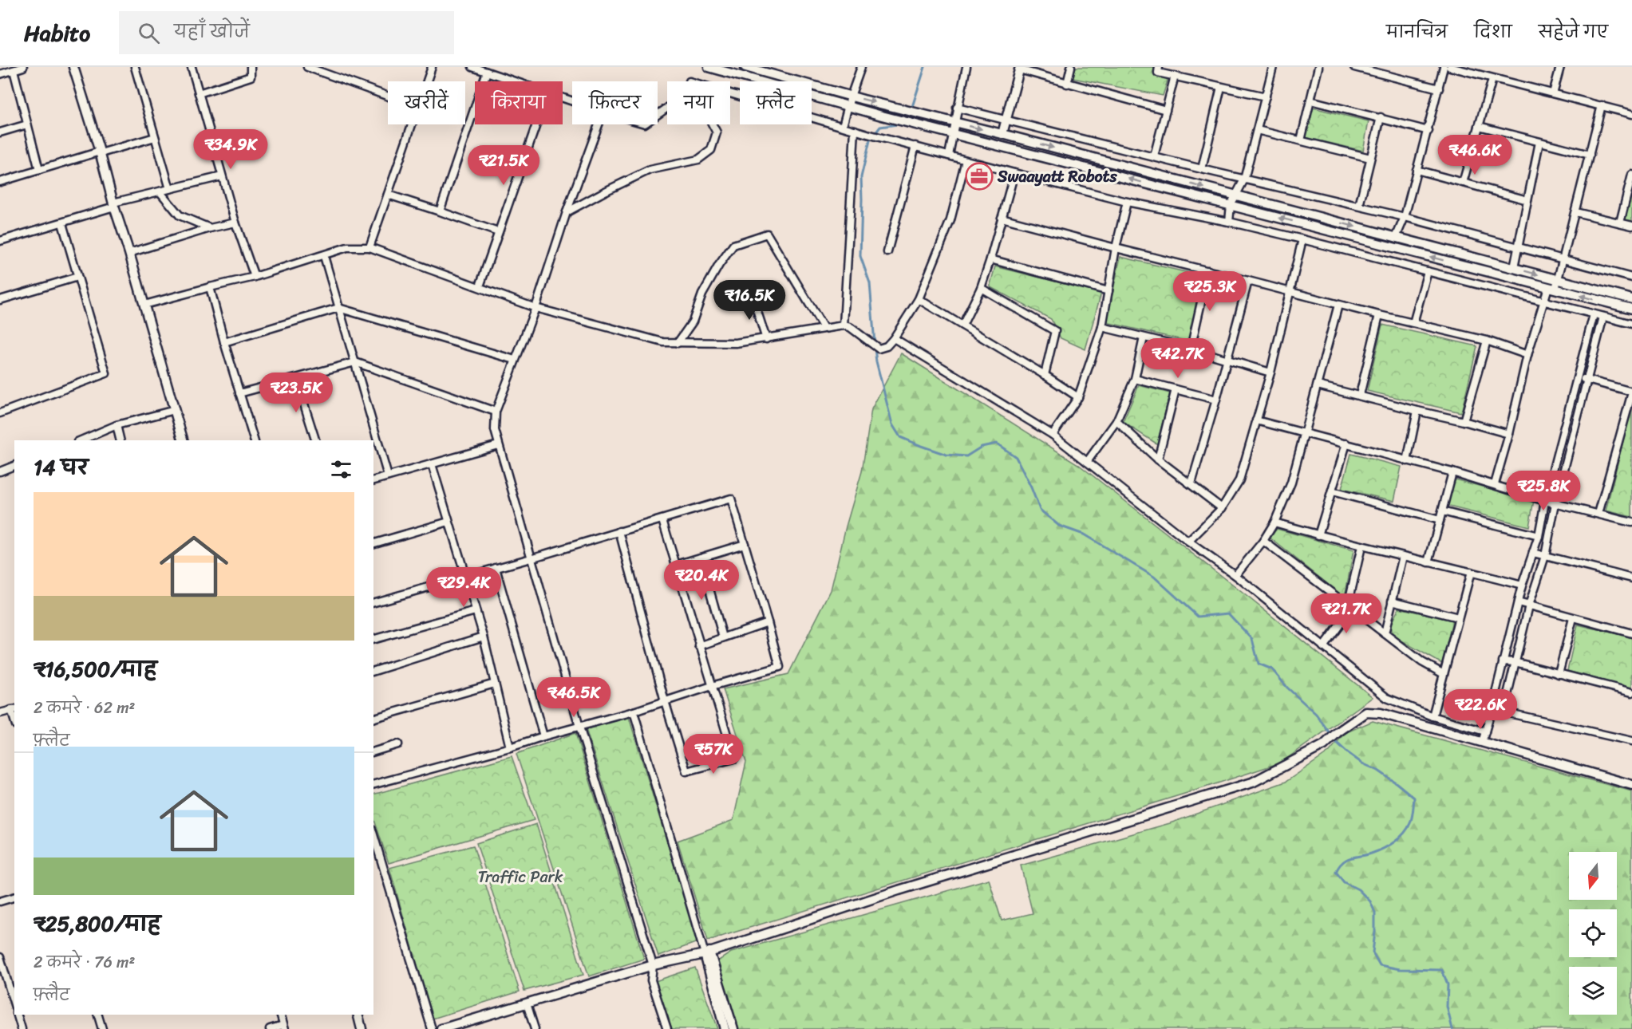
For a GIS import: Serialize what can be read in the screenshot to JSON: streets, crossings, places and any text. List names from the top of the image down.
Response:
{
  "parks": ["Traffic Park"],
  "places": {
    "office": ["Swaayatt Robots"]
  },
  "north": "bottom",
  "page": {
    "header": "Habito",
    "search": "यहाँ खोजें",
    "nav": ["मानचित्र", "दिशा", "सहेजे गए"],
    "chip": [
      "खरीदें",
      "किराया",
      "फ़िल्टर",
      "नया",
      "फ़्लैट"
    ],
    "price": [
      "₹34.9K",
      "₹46.6K",
      "₹21.5K",
      "₹25.3K",
      "₹16.5K",
      "₹42.7K",
      "₹23.5K",
      "₹25.8K",
      "₹20.4K",
      "₹29.4K",
      "₹21.7K",
      "₹46.5K",
      "₹22.6K",
      "₹57K"
    ],
    "heading": "14 घर",
    "list": [
      {
        "name": "₹16,500/माह",
        "note": "2 कमरे · 62 m² · फ़्लैट"
      },
      {
        "name": "₹25,800/माह",
        "note": "2 कमरे · 76 m² · फ़्लैट"
      }
    ]
  }
}
